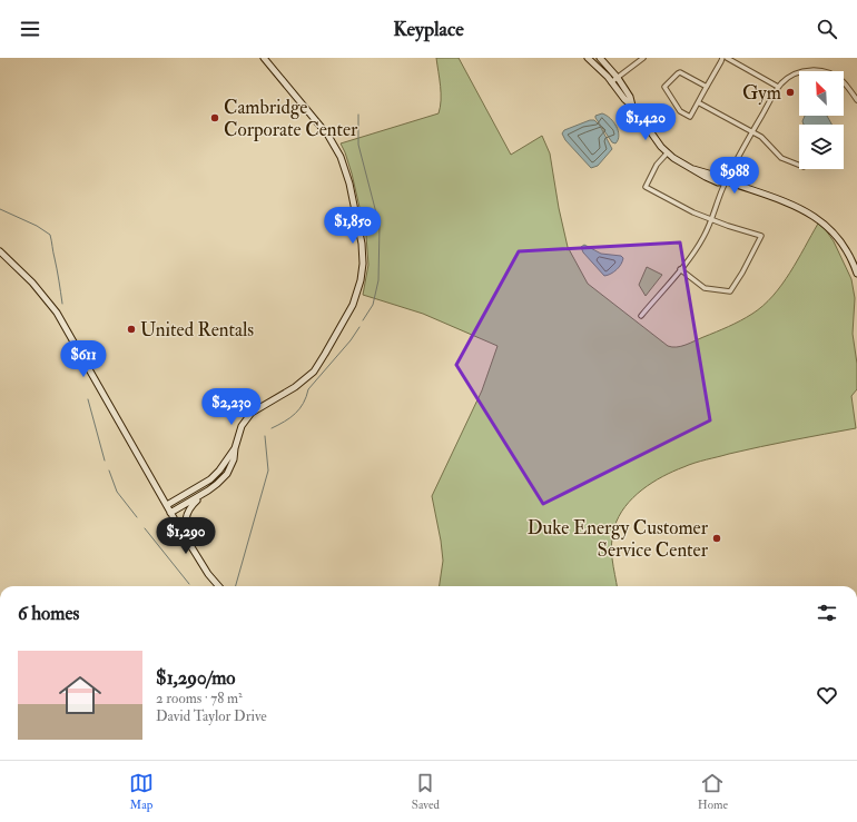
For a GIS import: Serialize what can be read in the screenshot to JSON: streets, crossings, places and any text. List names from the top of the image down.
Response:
{
  "places": [
    "Gym",
    "Cambridge Corporate Center",
    "United Rentals",
    "Duke Energy Customer Service Center"
  ],
  "north": "top left",
  "page": {
    "header": "Keyplace",
    "price": [
      "$1,420",
      "$988",
      "$1,850",
      "$611",
      "$2,230",
      "$1,290"
    ],
    "heading": "6 homes",
    "list": [
      {
        "name": "$1,290/mo",
        "note": "2 rooms · 78 m² · David Taylor Drive"
      }
    ],
    "tabs": ["Map", "Saved", "Home"]
  }
}
